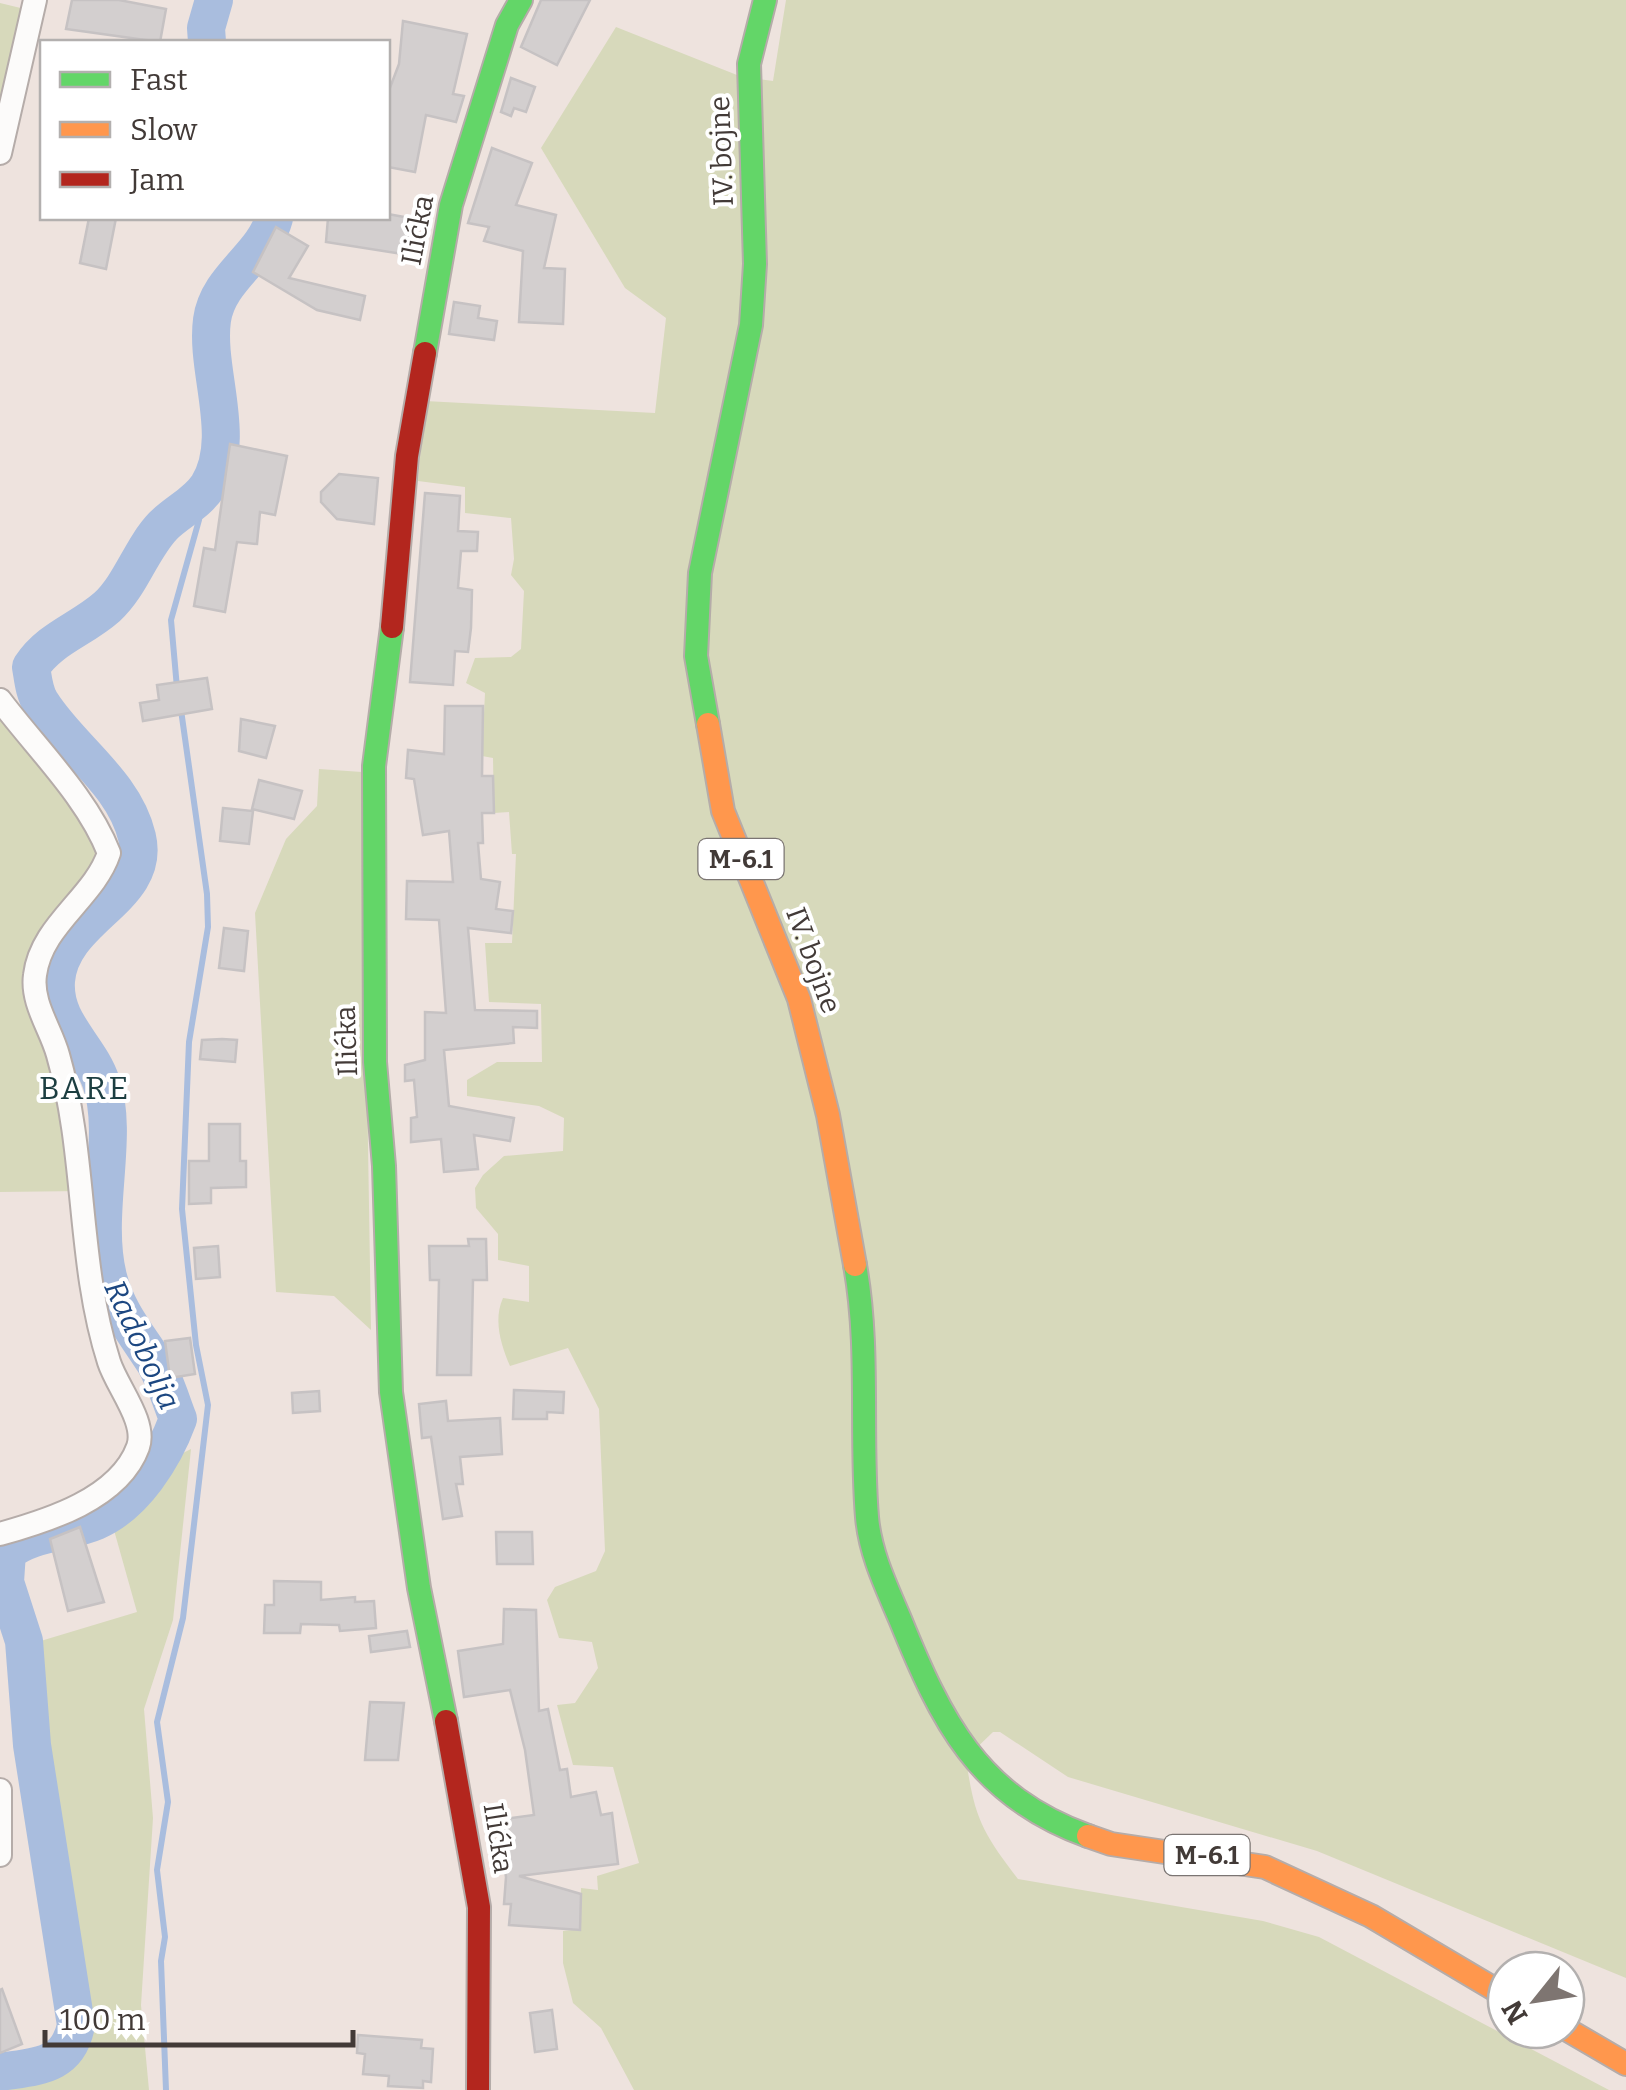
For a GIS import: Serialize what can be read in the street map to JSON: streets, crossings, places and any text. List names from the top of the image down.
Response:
{
  "streets": {
    "main road": ["IV. bojne", "Ilićka", "M-6.1"]
  },
  "districts": ["BARE"],
  "water": ["Radobolja"],
  "legend": ["Fast", "Slow", "Jam"],
  "scale_bar": "100 m",
  "north": "bottom left"
}
